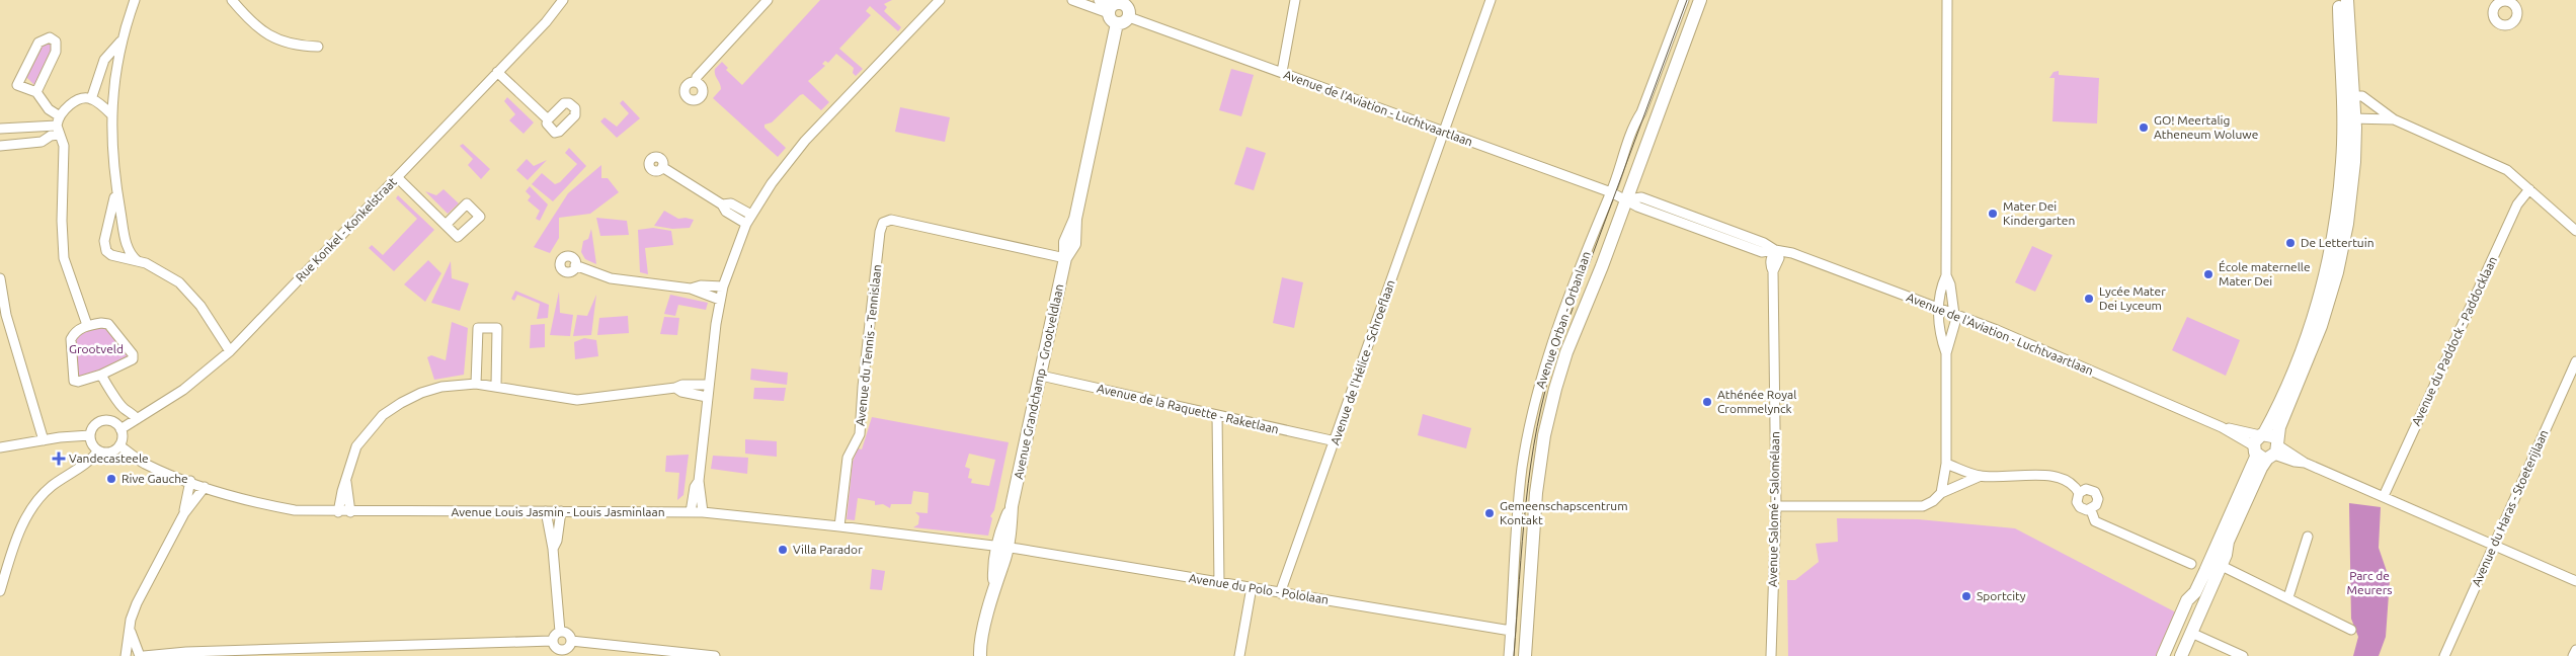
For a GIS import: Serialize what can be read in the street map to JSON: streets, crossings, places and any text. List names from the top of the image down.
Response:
{
  "streets": {
    "street": [
      "Avenue de l'Aviation - Luchtvaartlaan",
      "Rue Konkel - Konkelstraat",
      "Avenue Orban - Orbanlaan",
      "Avenue du Paddock - Paddocklaan",
      "Avenue du Tennis - Tennislaan",
      "Avenue de l'Hélice - Schroeflaan",
      "Avenue Grandchamp - Grootveldlaan",
      "Avenue de la Raquette - Raketlaan",
      "Avenue du Haras - Stoeterijlaan",
      "Avenue Salomé - Salomélaan",
      "Avenue Louis Jasmin - Louis Jasminlaan",
      "Avenue du Polo - Pololaan"
    ]
  },
  "crossings": [
    ["Avenue de l'Aviation - Luchtvaartlaan", "Avenue Orban - Orbanlaan"],
    ["Avenue de l'Aviation - Luchtvaartlaan", "Avenue du Paddock - Paddocklaan"],
    ["Avenue de l'Aviation - Luchtvaartlaan", "Avenue de l'Hélice - Schroeflaan"],
    ["Avenue de l'Aviation - Luchtvaartlaan", "Avenue du Haras - Stoeterijlaan"],
    ["Avenue de l'Aviation - Luchtvaartlaan", "Avenue Salomé - Salomélaan"],
    ["Rue Konkel - Konkelstraat", "Avenue Louis Jasmin - Louis Jasminlaan"],
    ["Avenue Orban - Orbanlaan", "Avenue du Polo - Pololaan"],
    ["Avenue du Tennis - Tennislaan", "Avenue Grandchamp - Grootveldlaan"],
    ["Avenue du Tennis - Tennislaan", "Avenue Louis Jasmin - Louis Jasminlaan"],
    ["Avenue de l'Hélice - Schroeflaan", "Avenue de la Raquette - Raketlaan"],
    ["Avenue de l'Hélice - Schroeflaan", "Avenue du Polo - Pololaan"],
    ["Avenue Grandchamp - Grootveldlaan", "Avenue de la Raquette - Raketlaan"],
    ["Avenue Grandchamp - Grootveldlaan", "Avenue Louis Jasmin - Louis Jasminlaan"],
    ["Avenue Grandchamp - Grootveldlaan", "Avenue du Polo - Pololaan"],
    ["Avenue Louis Jasmin - Louis Jasminlaan", "Avenue du Polo - Pololaan"]
  ],
  "parks": ["Grootveld", "Parc de Meurers"],
  "places": {
    "other": [
      "GO! Meertalig Atheneum Woluwe",
      "Mater Dei Kindergarten",
      "De Lettertuin",
      "École maternelle Mater Dei",
      "Lycée Mater Dei Lyceum",
      "Athénée Royal Crommelynck",
      "Rive Gauche",
      "Gemeenschapscentrum Kontakt",
      "Villa Parador",
      "Sportcity"
    ],
    "health": ["Vandecasteele"]
  }
}
